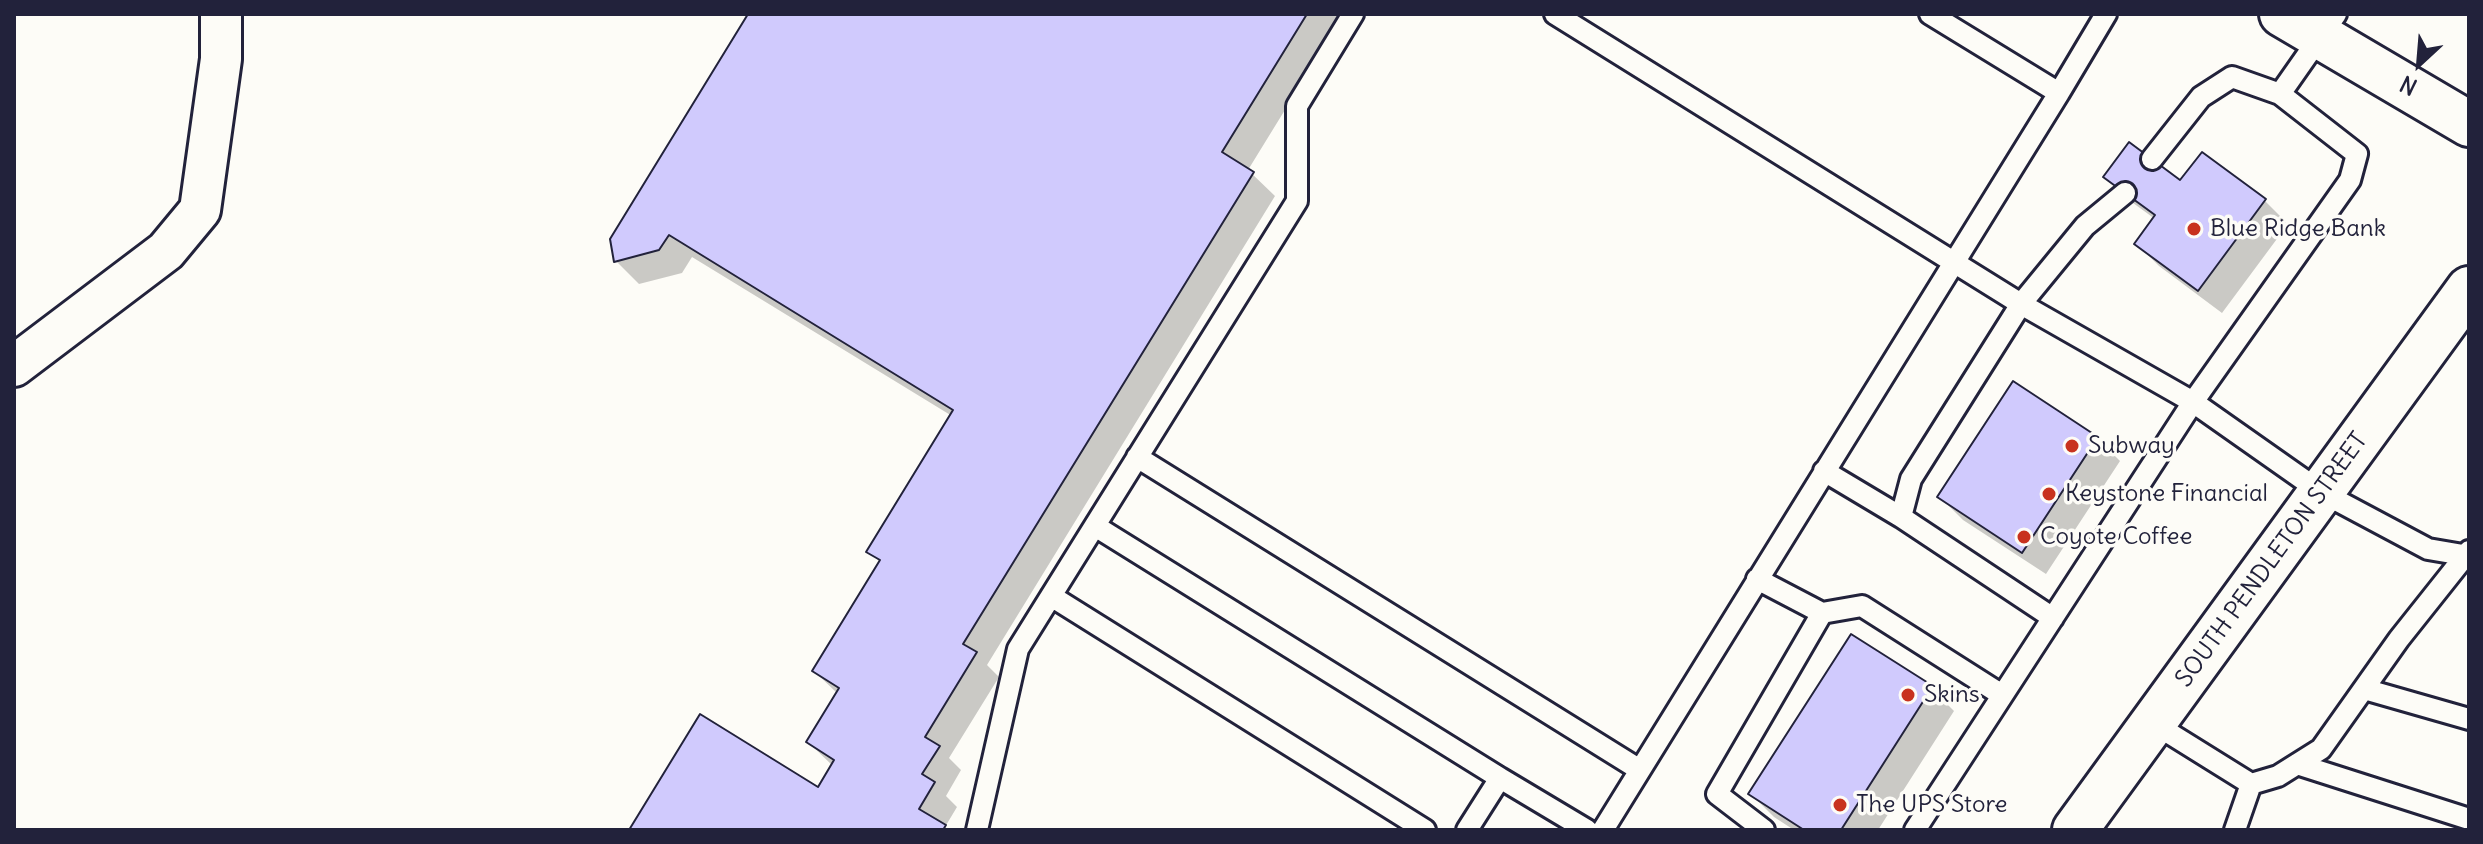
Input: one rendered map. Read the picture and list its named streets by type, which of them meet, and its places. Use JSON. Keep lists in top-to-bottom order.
{
  "streets": {
    "main road": ["SOUTH PENDLETON STREET"]
  },
  "places": [
    "Blue Ridge Bank",
    "Subway",
    "Keystone Financial",
    "Coyote Coffee",
    "Skins",
    "The UPS Store"
  ],
  "north": "bottom left"
}
